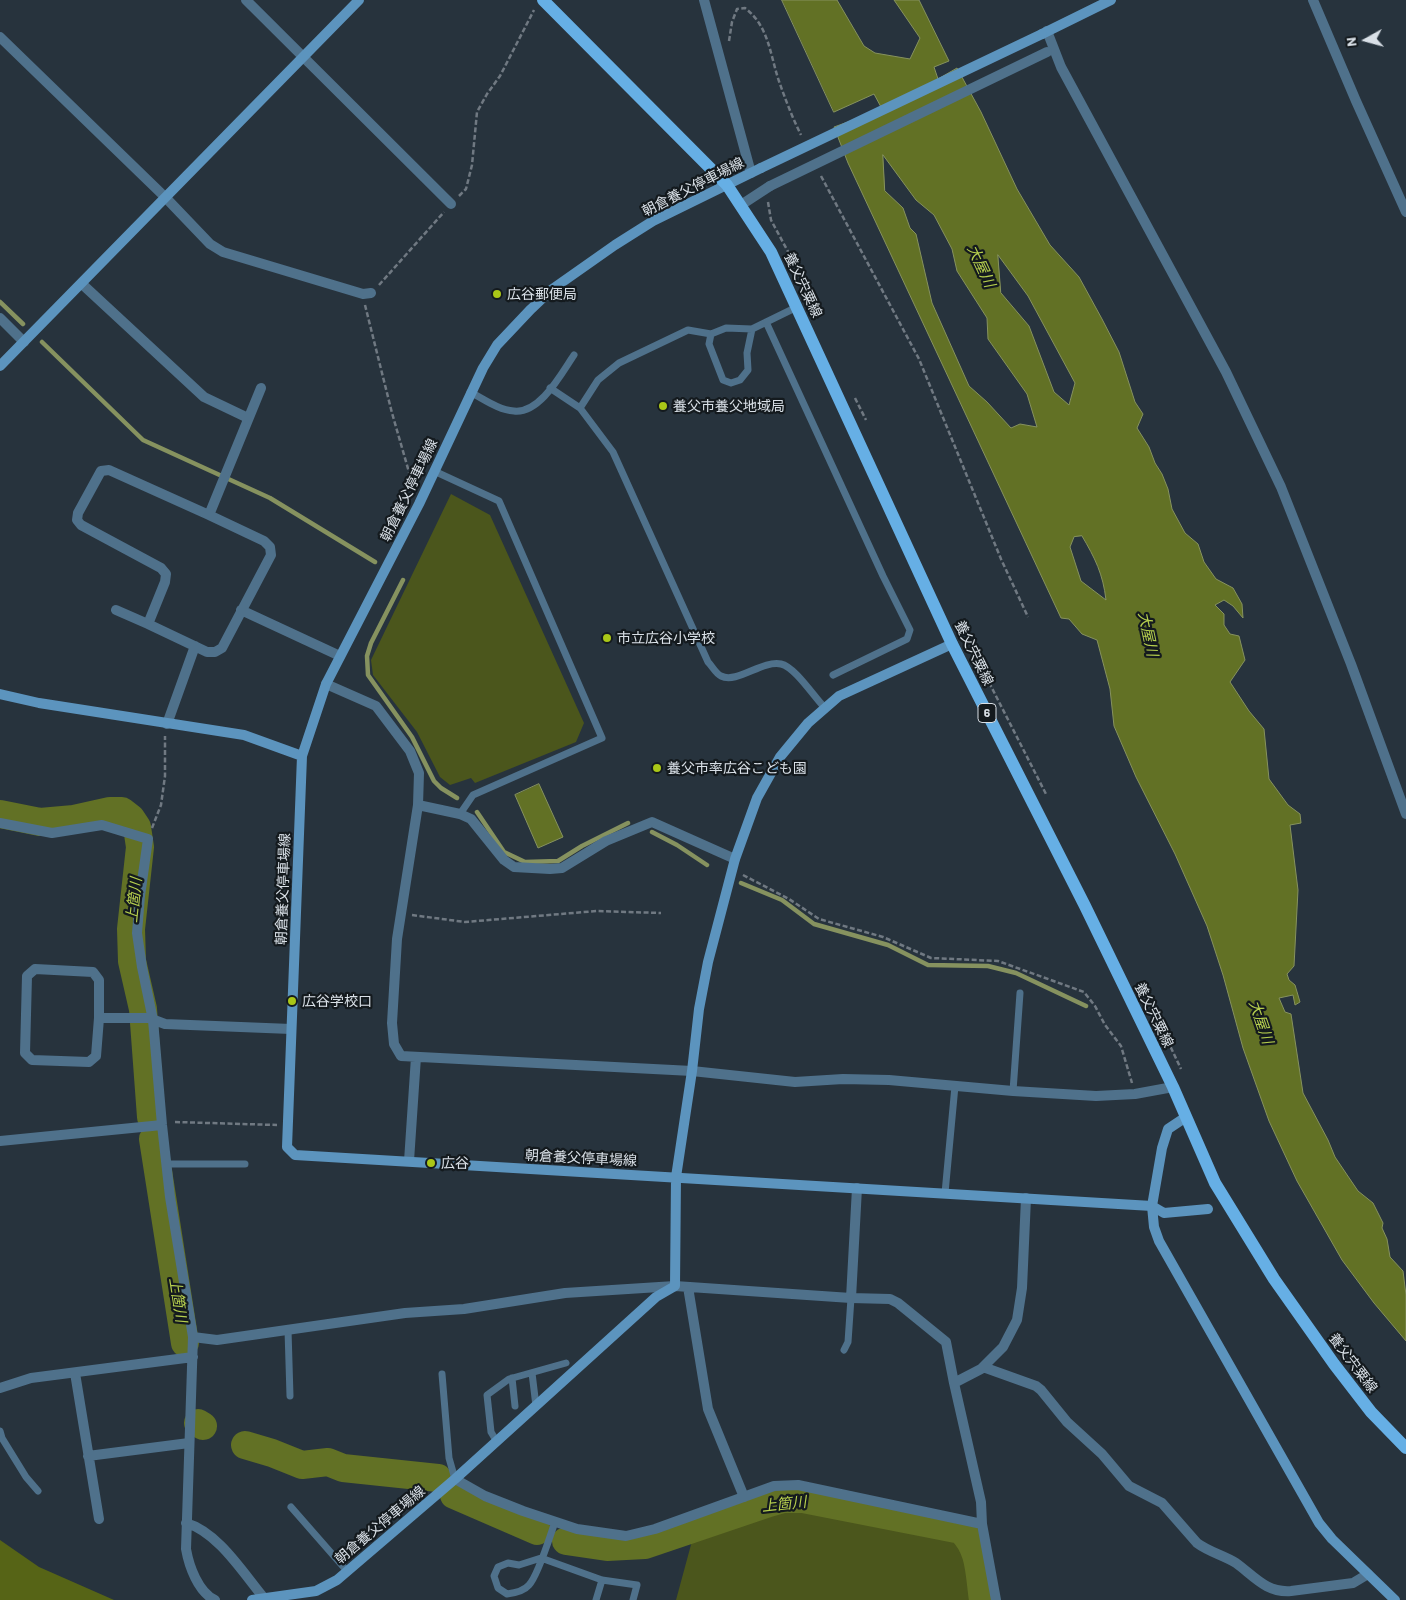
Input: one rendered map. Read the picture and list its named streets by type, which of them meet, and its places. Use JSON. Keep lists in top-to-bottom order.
{
  "streets": {
    "main road": ["朝倉養父停車場線", "養父宍粟線", "6"]
  },
  "crossings": [
    ["朝倉養父停車場線", "養父宍粟線"]
  ],
  "water": ["大屋川", "上箇川"],
  "places": [
    "広谷郵便局",
    "養父市養父地域局",
    "市立広谷小学校",
    "養父市率広谷こども園",
    "広谷学校口",
    "広谷"
  ],
  "north": "left"
}
